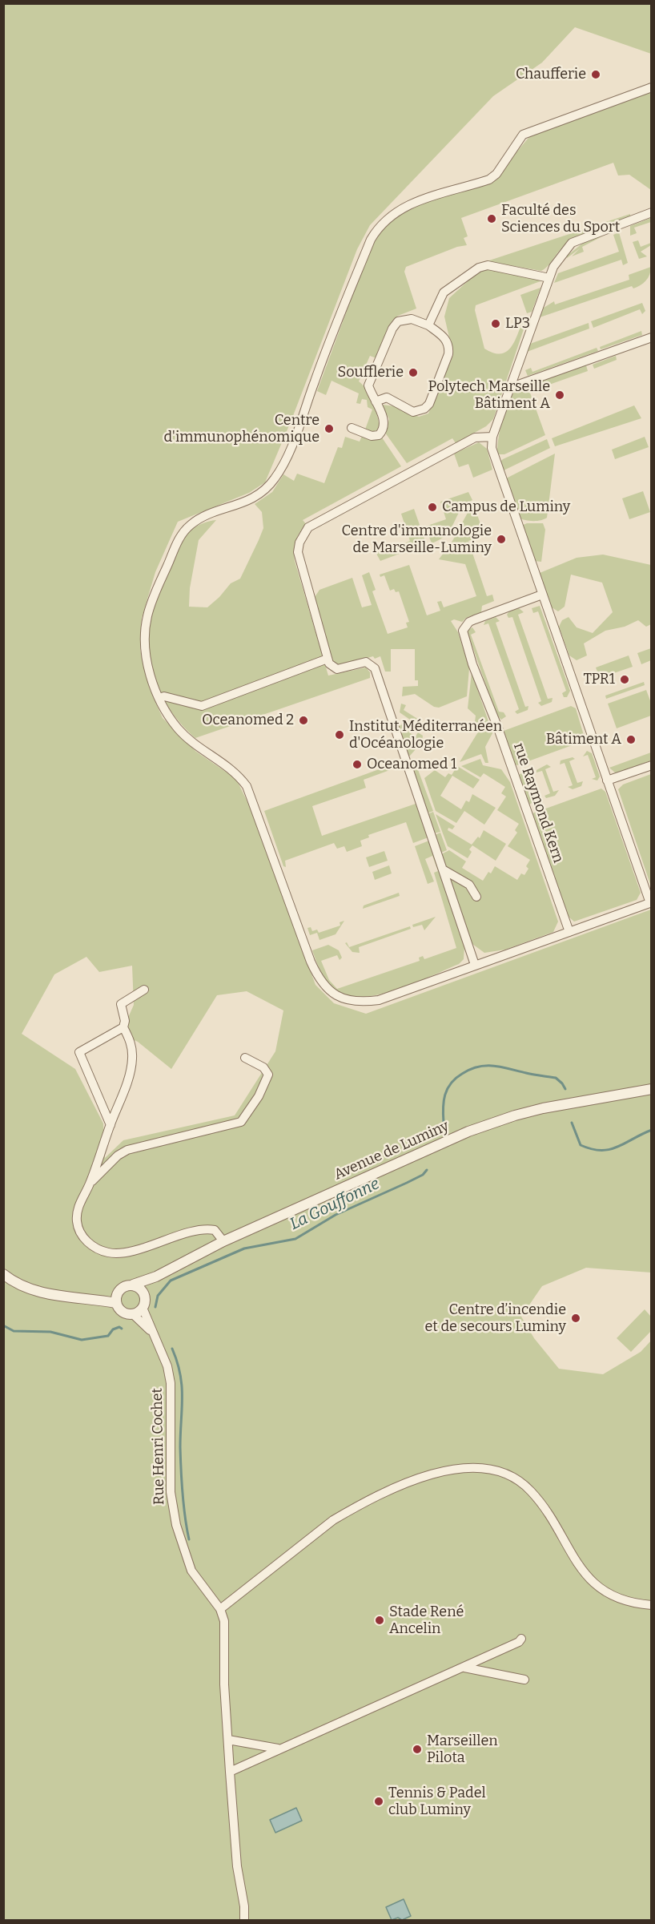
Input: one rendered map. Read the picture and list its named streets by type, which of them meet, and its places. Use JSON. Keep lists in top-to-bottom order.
{
  "streets": {
    "street": ["rue Raymond Kern", "Avenue de Luminy", "Rue Henri Cochet"]
  },
  "crossings": [
    ["Avenue de Luminy", "Rue Henri Cochet"]
  ],
  "water": ["La Gouffonne"],
  "places": [
    "Chaufferie",
    "Faculté des Sciences du Sport",
    "LP3",
    "Soufflerie",
    "Polytech Marseille Bâtiment A",
    "Centre d'immunophénomique",
    "Campus de Luminy",
    "Centre d'immunologie de Marseille-Luminy",
    "TPR1",
    "Oceanomed 2",
    "Institut Méditerranéen d'Océanologie",
    "Bâtiment A",
    "Oceanomed 1",
    "Centre d’incendie et de secours Luminy",
    "Stade René Ancelin",
    "Marseillen Pilota",
    "Tennis & Padel club Luminy"
  ]
}
